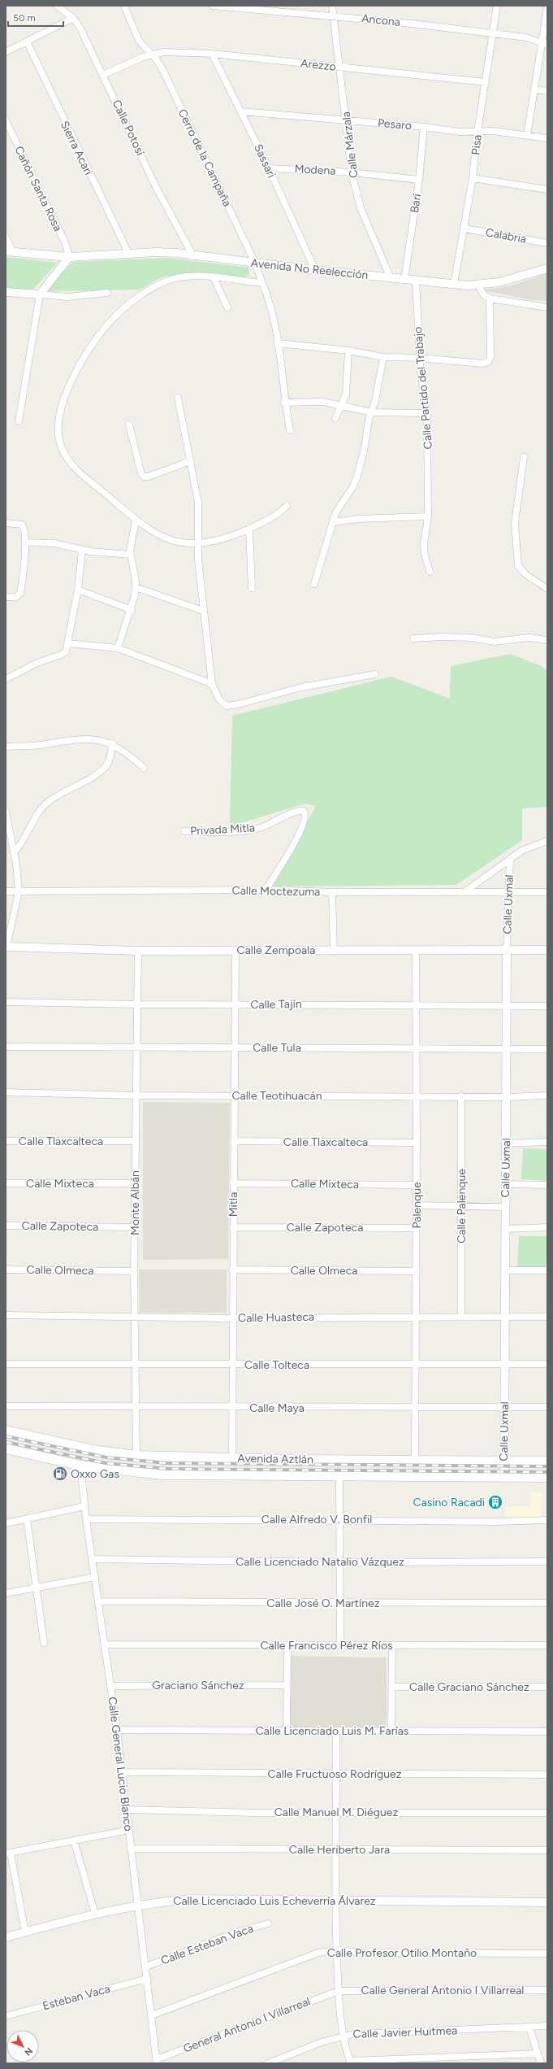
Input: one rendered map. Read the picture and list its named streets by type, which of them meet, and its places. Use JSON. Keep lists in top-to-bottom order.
{
  "streets": {
    "main road": ["Avenida Aztlán"],
    "street": [
      "Ancona",
      "Arezzo",
      "Pesaro",
      "Calle Potosí",
      "Calle Márzala",
      "Pisa",
      "Sierra Acari",
      "Cerro de la Campaña",
      "Sassari",
      "Modena",
      "Cañón Santa Rosa",
      "Barí",
      "Calabria",
      "Avenida No Reelección",
      "Calle Partido del Trabajo",
      "Privada Mitla",
      "Calle Moctezuma",
      "Calle Uxmal",
      "Calle Zempoala",
      "Calle Tajín",
      "Calle Tula",
      "Calle Teotihuacán",
      "Calle Tlaxcalteca",
      "Calle Mixteca",
      "Monte Albán",
      "Mitla",
      "Palenque",
      "Calle Palenque",
      "Calle Zapoteca",
      "Calle Olmeca",
      "Calle Huasteca",
      "Calle Tolteca",
      "Calle Maya",
      "Calle Alfredo V. Bonfil",
      "Calle Licenciado Natalio Vázquez",
      "Calle José O. Martínez",
      "Calle Francisco Pérez Ríos",
      "Graciano Sánchez",
      "Calle Graciano Sánchez",
      "Calle Licenciado Luis M. Farías",
      "Calle General Lucio Blanco",
      "Calle Fructuoso Rodríguez",
      "Calle Manuel M. Diéguez",
      "Calle Heriberto Jara",
      "Calle Licenciado Luis Echeverría Álvarez",
      "Calle Esteban Vaca",
      "Calle Profesor Otilio Montaño",
      "Calle General Antonio I Villarreal",
      "Esteban Vaca",
      "General Antonio I Villarreal",
      "Calle Javier Huitmea"
    ]
  },
  "crossings": [
    ["Ancona", "Calle Márzala"],
    ["Ancona", "Pisa"],
    ["Arezzo", "Calle Potosí"],
    ["Arezzo", "Calle Márzala"],
    ["Arezzo", "Pisa"],
    ["Arezzo", "Cerro de la Campaña"],
    ["Arezzo", "Sassari"],
    ["Pesaro", "Calle Márzala"],
    ["Pesaro", "Pisa"],
    ["Pesaro", "Sassari"],
    ["Pesaro", "Barí"],
    ["Calle Potosí", "Avenida No Reelección"],
    ["Calle Márzala", "Modena"],
    ["Calle Márzala", "Avenida No Reelección"],
    ["Pisa", "Calabria"],
    ["Pisa", "Avenida No Reelección"],
    ["Sierra Acari", "Avenida No Reelección"],
    ["Cerro de la Campaña", "Avenida No Reelección"],
    ["Sassari", "Modena"],
    ["Sassari", "Avenida No Reelección"],
    ["Modena", "Barí"],
    ["Cañón Santa Rosa", "Avenida No Reelección"],
    ["Barí", "Avenida No Reelección"],
    ["Avenida No Reelección", "Calle Partido del Trabajo"],
    ["Privada Mitla", "Calle Moctezuma"],
    ["Calle Moctezuma", "Calle Uxmal"],
    ["Calle Uxmal", "Calle Zempoala"],
    ["Calle Uxmal", "Calle Tajín"],
    ["Calle Uxmal", "Calle Tula"],
    ["Calle Uxmal", "Calle Teotihuacán"],
    ["Calle Uxmal", "Calle Huasteca"],
    ["Calle Uxmal", "Calle Tolteca"],
    ["Calle Uxmal", "Calle Maya"],
    ["Calle Uxmal", "Avenida Aztlán"],
    ["Calle Zempoala", "Monte Albán"],
    ["Calle Zempoala", "Mitla"],
    ["Calle Zempoala", "Palenque"],
    ["Calle Tajín", "Monte Albán"],
    ["Calle Tajín", "Mitla"],
    ["Calle Tajín", "Palenque"],
    ["Calle Tula", "Monte Albán"],
    ["Calle Tula", "Mitla"],
    ["Calle Tula", "Palenque"],
    ["Calle Teotihuacán", "Monte Albán"],
    ["Calle Teotihuacán", "Mitla"],
    ["Calle Teotihuacán", "Palenque"],
    ["Calle Teotihuacán", "Calle Palenque"],
    ["Calle Tlaxcalteca", "Monte Albán"],
    ["Calle Tlaxcalteca", "Mitla"],
    ["Calle Tlaxcalteca", "Palenque"],
    ["Calle Mixteca", "Monte Albán"],
    ["Calle Mixteca", "Mitla"],
    ["Calle Mixteca", "Palenque"],
    ["Monte Albán", "Calle Zapoteca"],
    ["Monte Albán", "Calle Olmeca"],
    ["Monte Albán", "Calle Huasteca"],
    ["Monte Albán", "Calle Tolteca"],
    ["Monte Albán", "Calle Maya"],
    ["Monte Albán", "Avenida Aztlán"],
    ["Mitla", "Calle Zapoteca"],
    ["Mitla", "Calle Olmeca"],
    ["Mitla", "Calle Huasteca"],
    ["Mitla", "Calle Tolteca"],
    ["Mitla", "Calle Maya"],
    ["Mitla", "Avenida Aztlán"],
    ["Palenque", "Calle Zapoteca"],
    ["Palenque", "Calle Olmeca"],
    ["Palenque", "Calle Huasteca"],
    ["Palenque", "Calle Tolteca"],
    ["Palenque", "Calle Maya"],
    ["Palenque", "Avenida Aztlán"],
    ["Calle Palenque", "Calle Huasteca"],
    ["Avenida Aztlán", "Calle General Lucio Blanco"],
    ["Calle Alfredo V. Bonfil", "Calle General Lucio Blanco"],
    ["Calle Licenciado Natalio Vázquez", "Calle General Lucio Blanco"],
    ["Calle José O. Martínez", "Calle General Lucio Blanco"],
    ["Calle Francisco Pérez Ríos", "Calle General Lucio Blanco"],
    ["Graciano Sánchez", "Calle General Lucio Blanco"],
    ["Calle Licenciado Luis M. Farías", "Calle General Lucio Blanco"],
    ["Calle General Lucio Blanco", "Calle Fructuoso Rodríguez"],
    ["Calle General Lucio Blanco", "Calle Manuel M. Diéguez"],
    ["Calle General Lucio Blanco", "Calle Heriberto Jara"],
    ["Calle General Lucio Blanco", "Calle Licenciado Luis Echeverría Álvarez"],
    ["Calle General Lucio Blanco", "Calle Esteban Vaca"],
    ["Calle General Lucio Blanco", "Calle Profesor Otilio Montaño"],
    ["Calle General Lucio Blanco", "Esteban Vaca"],
    ["Calle General Lucio Blanco", "General Antonio I Villarreal"],
    ["Calle General Antonio I Villarreal", "General Antonio I Villarreal"]
  ],
  "places": {
    "fuel station": ["Oxxo Gas"],
    "building": ["Casino Racadi"]
  },
  "scale_bar": "50 m",
  "north": "bottom right"
}
